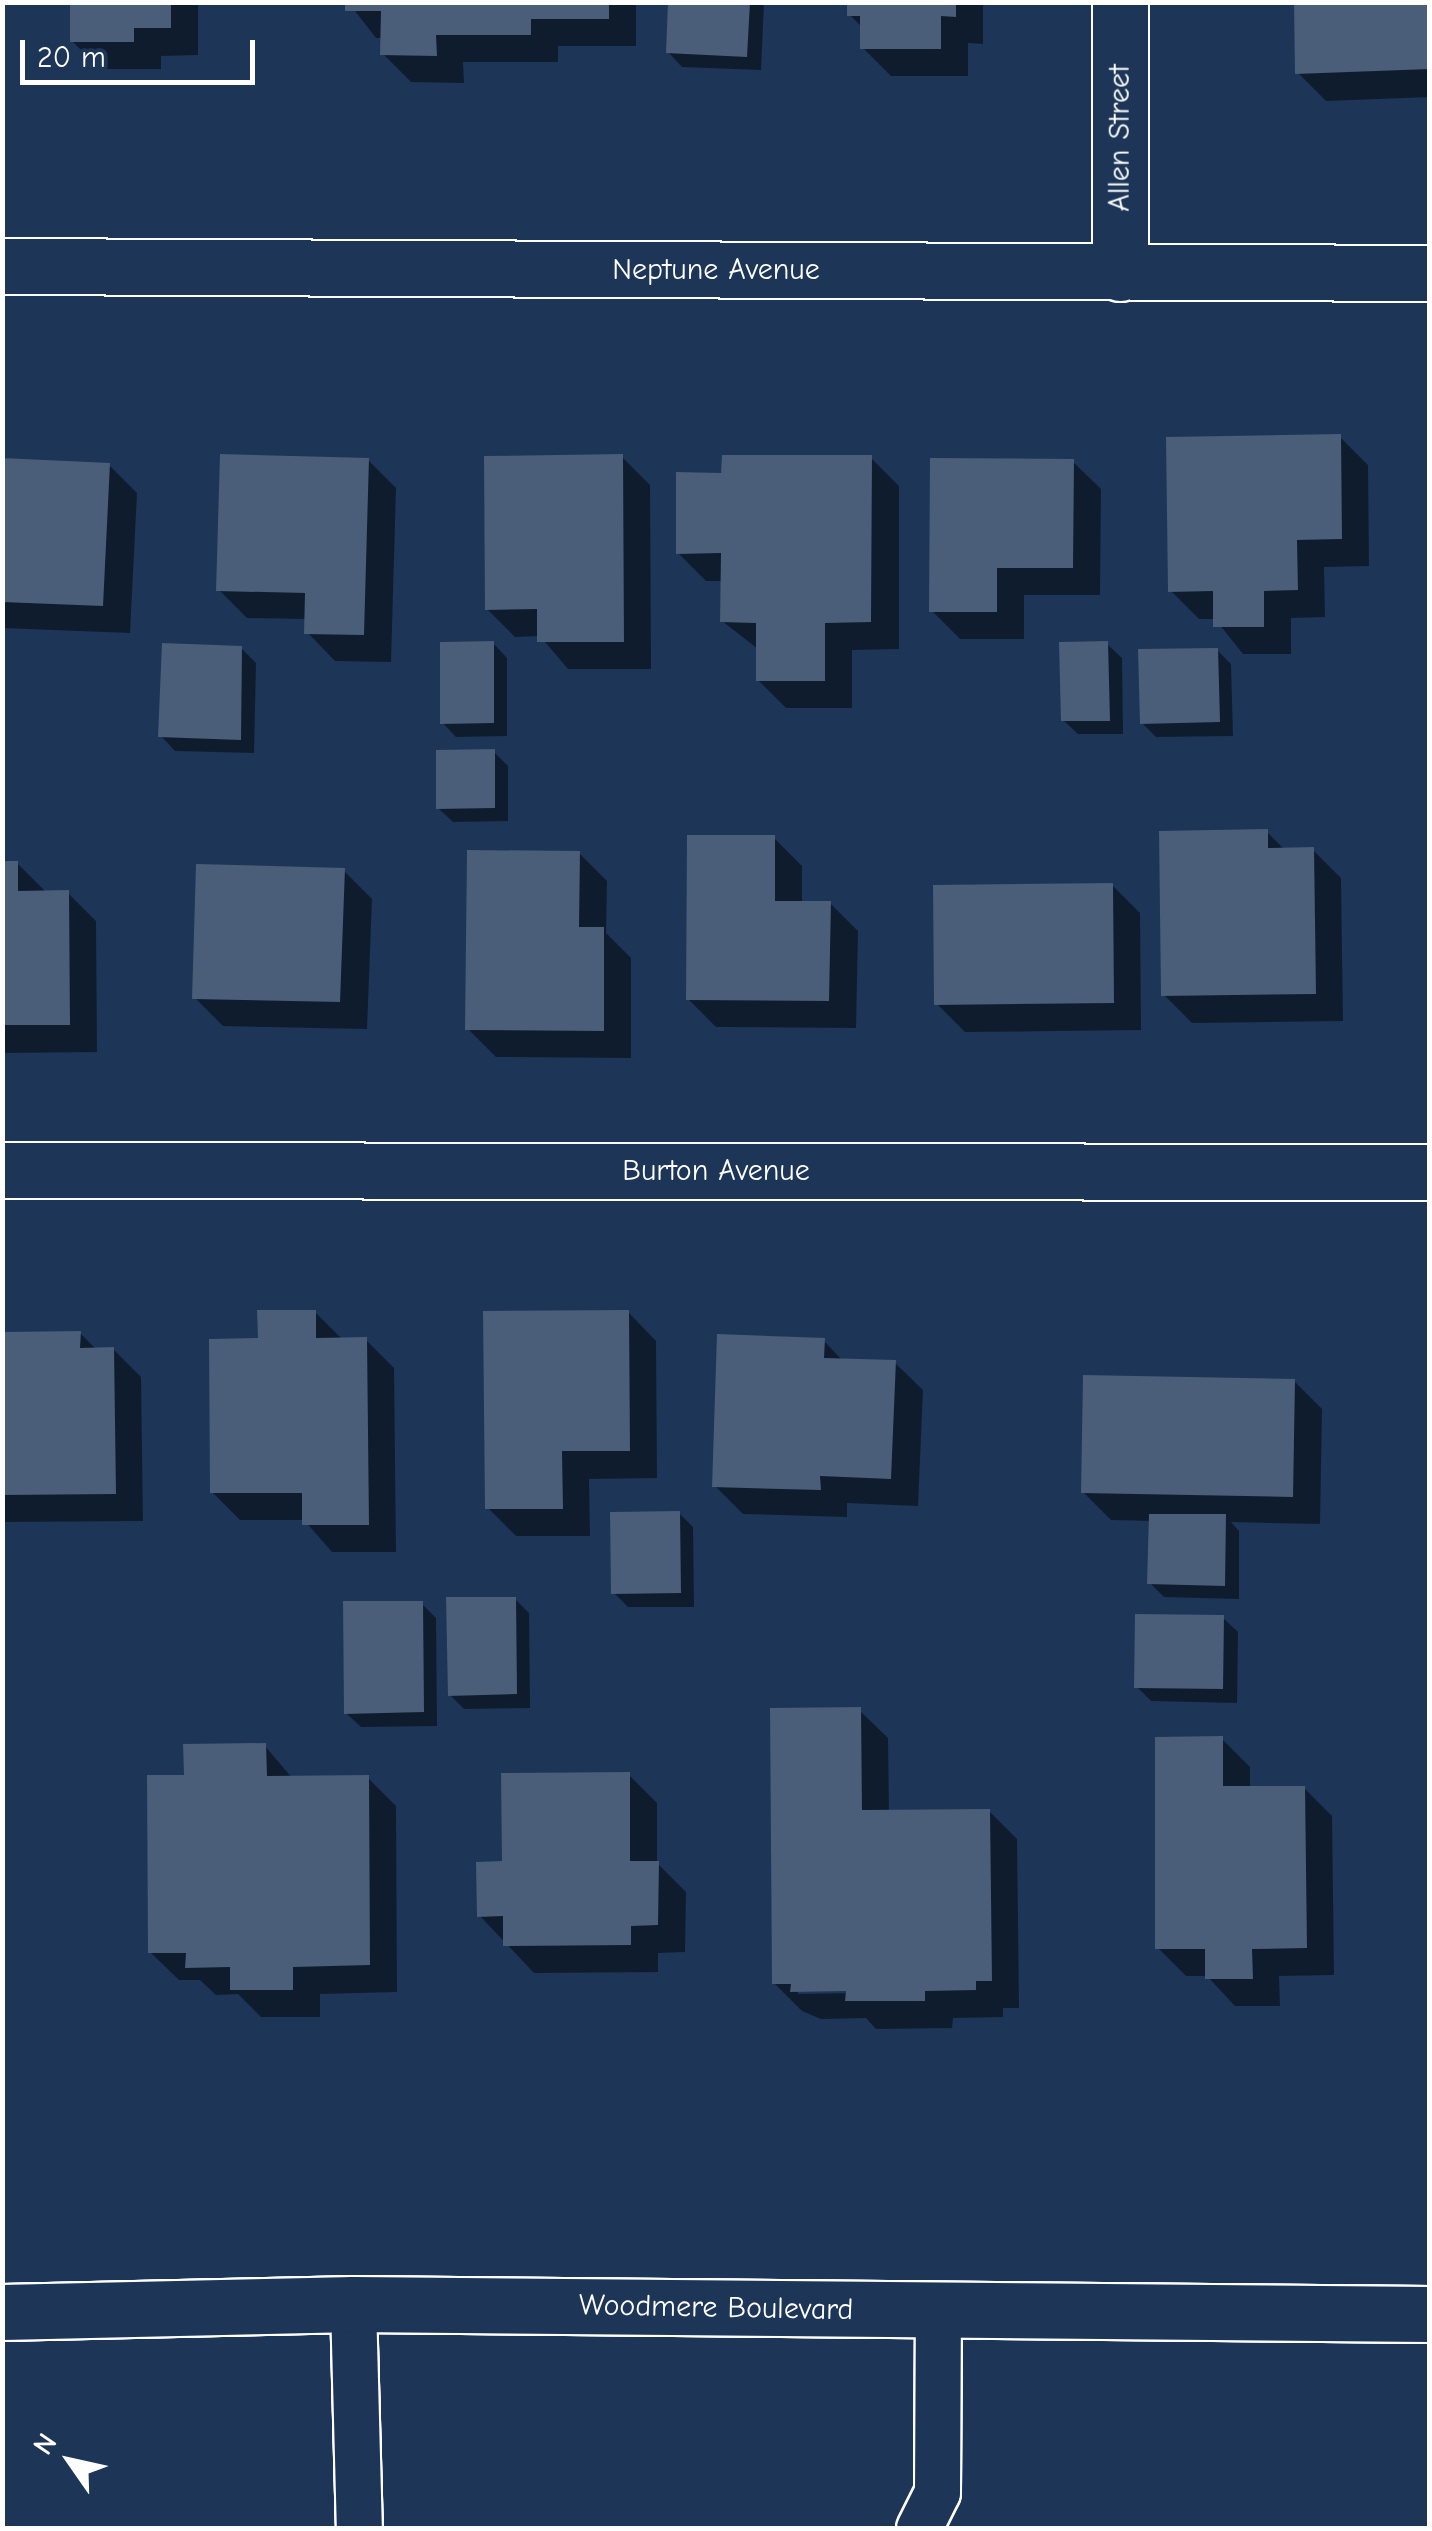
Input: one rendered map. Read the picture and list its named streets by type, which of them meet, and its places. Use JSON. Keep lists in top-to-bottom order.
{
  "streets": {
    "street": [
      "Allen Street",
      "Neptune Avenue",
      "Burton Avenue",
      "Woodmere Boulevard"
    ]
  },
  "crossings": [
    ["Allen Street", "Neptune Avenue"]
  ],
  "scale_bar": "20 m",
  "north": "top left"
}
